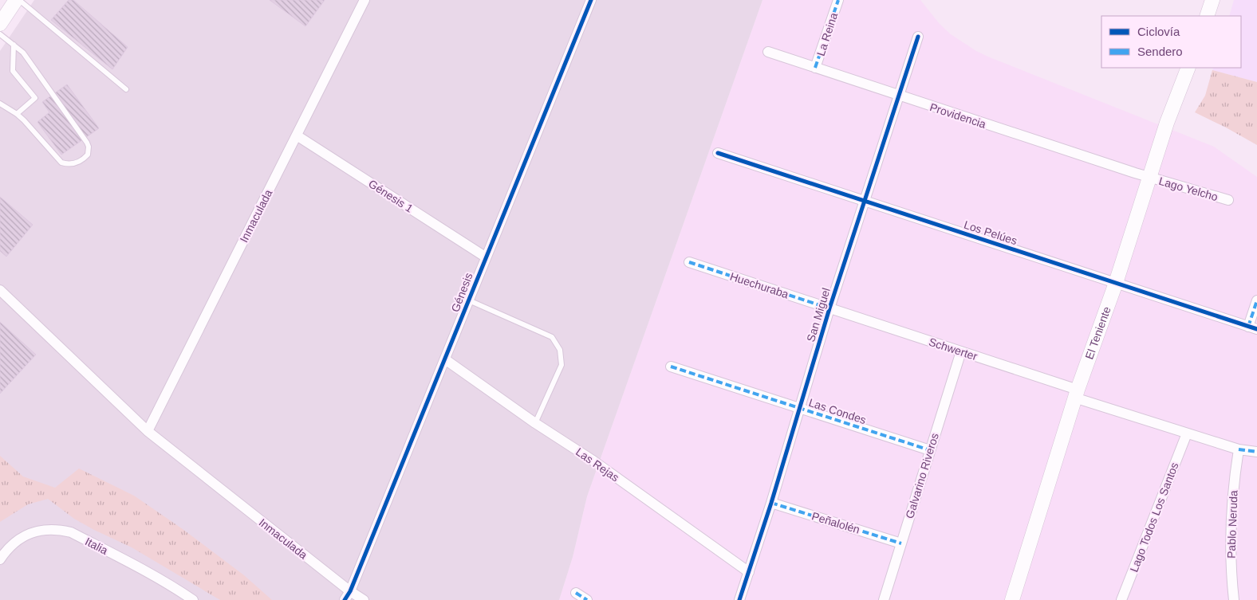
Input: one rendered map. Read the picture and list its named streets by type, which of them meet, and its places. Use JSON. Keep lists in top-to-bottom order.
{
  "streets": {
    "street": [
      "La Reina",
      "Providencia",
      "Lago Yelcho",
      "Génesis 1",
      "Inmaculada",
      "Los Pelúes",
      "Huechuraba",
      "Génesis",
      "San Miguel",
      "El Teniente",
      "Schwerter",
      "Las Condes",
      "Las Rejas",
      "Galvarino Riveros",
      "Lago Todos Los Santos",
      "Peñalolén",
      "Pablo Neruda",
      "Italia"
    ]
  },
  "crossings": [
    ["La Reina", "Providencia"],
    ["Providencia", "Lago Yelcho"],
    ["Providencia", "San Miguel"],
    ["Providencia", "El Teniente"],
    ["Lago Yelcho", "El Teniente"],
    ["Génesis 1", "Inmaculada"],
    ["Génesis 1", "Génesis"],
    ["Inmaculada", "Génesis"],
    ["Los Pelúes", "San Miguel"],
    ["Los Pelúes", "El Teniente"],
    ["Huechuraba", "San Miguel"],
    ["Huechuraba", "Schwerter"],
    ["Génesis", "Las Rejas"],
    ["San Miguel", "Schwerter"],
    ["San Miguel", "Las Condes"],
    ["San Miguel", "Las Rejas"],
    ["San Miguel", "Peñalolén"],
    ["El Teniente", "Schwerter"],
    ["Schwerter", "Galvarino Riveros"],
    ["Schwerter", "Lago Todos Los Santos"],
    ["Schwerter", "Pablo Neruda"],
    ["Las Condes", "Galvarino Riveros"],
    ["Galvarino Riveros", "Peñalolén"]
  ],
  "legend": ["Ciclovía", "Sendero"]
}
